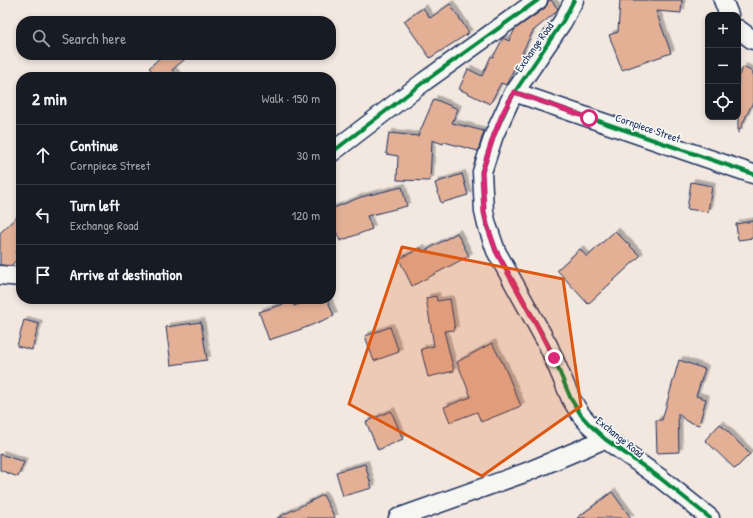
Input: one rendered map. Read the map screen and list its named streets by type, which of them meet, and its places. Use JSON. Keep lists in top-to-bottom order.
{
  "streets": {
    "street": ["Exchange Road", "Cornpiece Street"]
  },
  "crossings": [
    ["Exchange Road", "Cornpiece Street"]
  ],
  "page": {
    "map_buttons": ["+", "−"],
    "search": "Search here",
    "heading": ["2 min", "Walk · 150 m"],
    "list": [
      ["Continue", "Cornpiece Street", "30 m"],
      ["Turn left", "Exchange Road", "120 m"],
      "Arrive at destination"
    ]
  }
}
